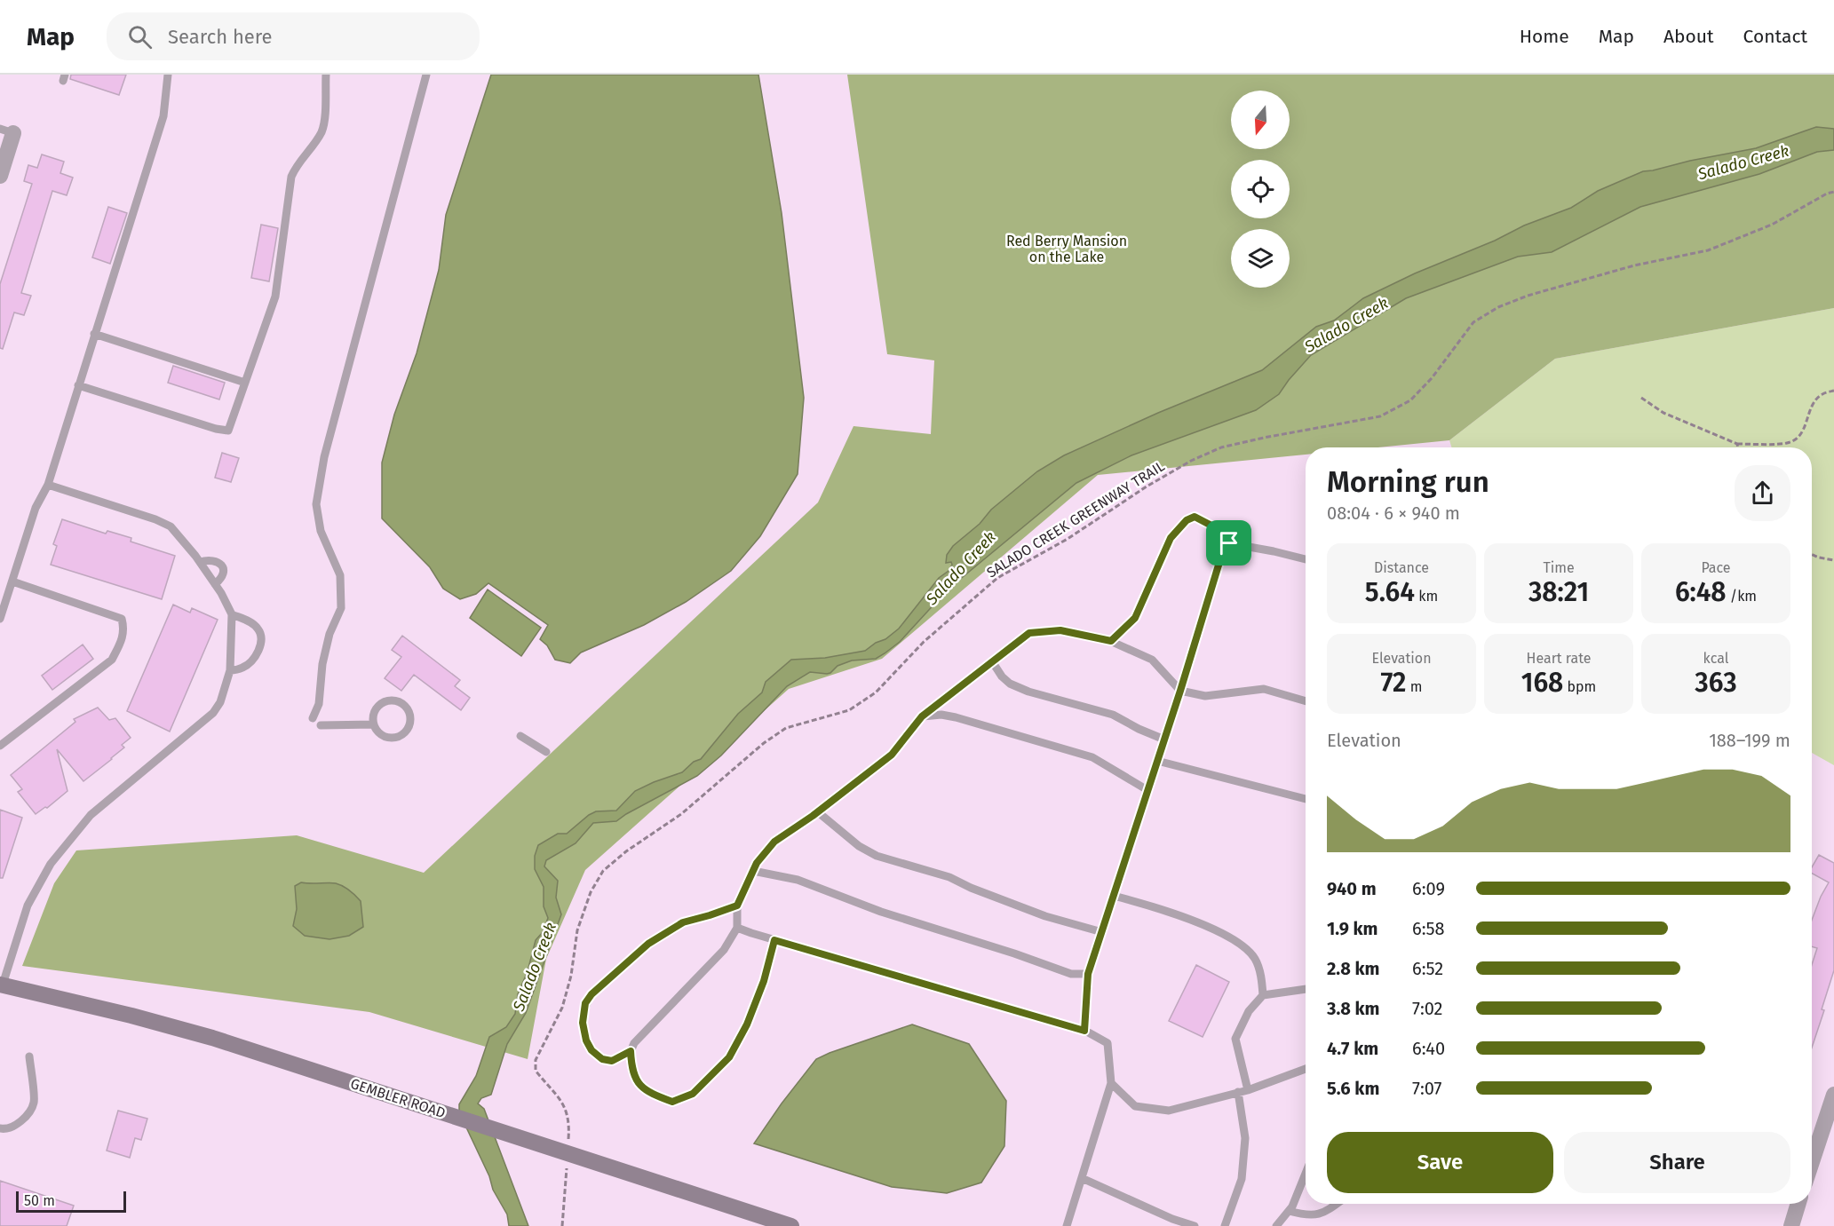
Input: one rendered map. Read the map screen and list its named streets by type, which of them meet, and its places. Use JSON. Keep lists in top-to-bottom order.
{
  "streets": {
    "main road": ["GEMBLER ROAD"],
    "path": ["SALADO CREEK GREENWAY TRAIL"]
  },
  "water": ["Salado Creek"],
  "parks": ["Red Berry Mansion on the Lake"],
  "scale_bar": "50 m",
  "north": "bottom",
  "page": {
    "header": "Map",
    "search": "Search here",
    "nav": [
      "Home",
      "Map",
      "About",
      "Contact"
    ],
    "heading": ["Morning run", "08:04 · 6 × 940 m"],
    "stats": [
      ["Distance", "5.64 km"],
      ["Time", "38:21"],
      ["Pace", "6:48 /km"],
      ["Elevation", "72 m"],
      ["Heart rate", "168 bpm"],
      ["kcal", "363"]
    ],
    "chart": ["Elevation", "188–199 m"],
    "list": [
      {
        "name": "940 m",
        "note": "6:09"
      },
      {
        "name": "1.9 km",
        "note": "6:58"
      },
      {
        "name": "2.8 km",
        "note": "6:52"
      },
      {
        "name": "3.8 km",
        "note": "7:02"
      },
      {
        "name": "4.7 km",
        "note": "6:40"
      },
      {
        "name": "5.6 km",
        "note": "7:07"
      }
    ],
    "buttons": ["Save", "Share"],
    "scale": "50 m"
  }
}
